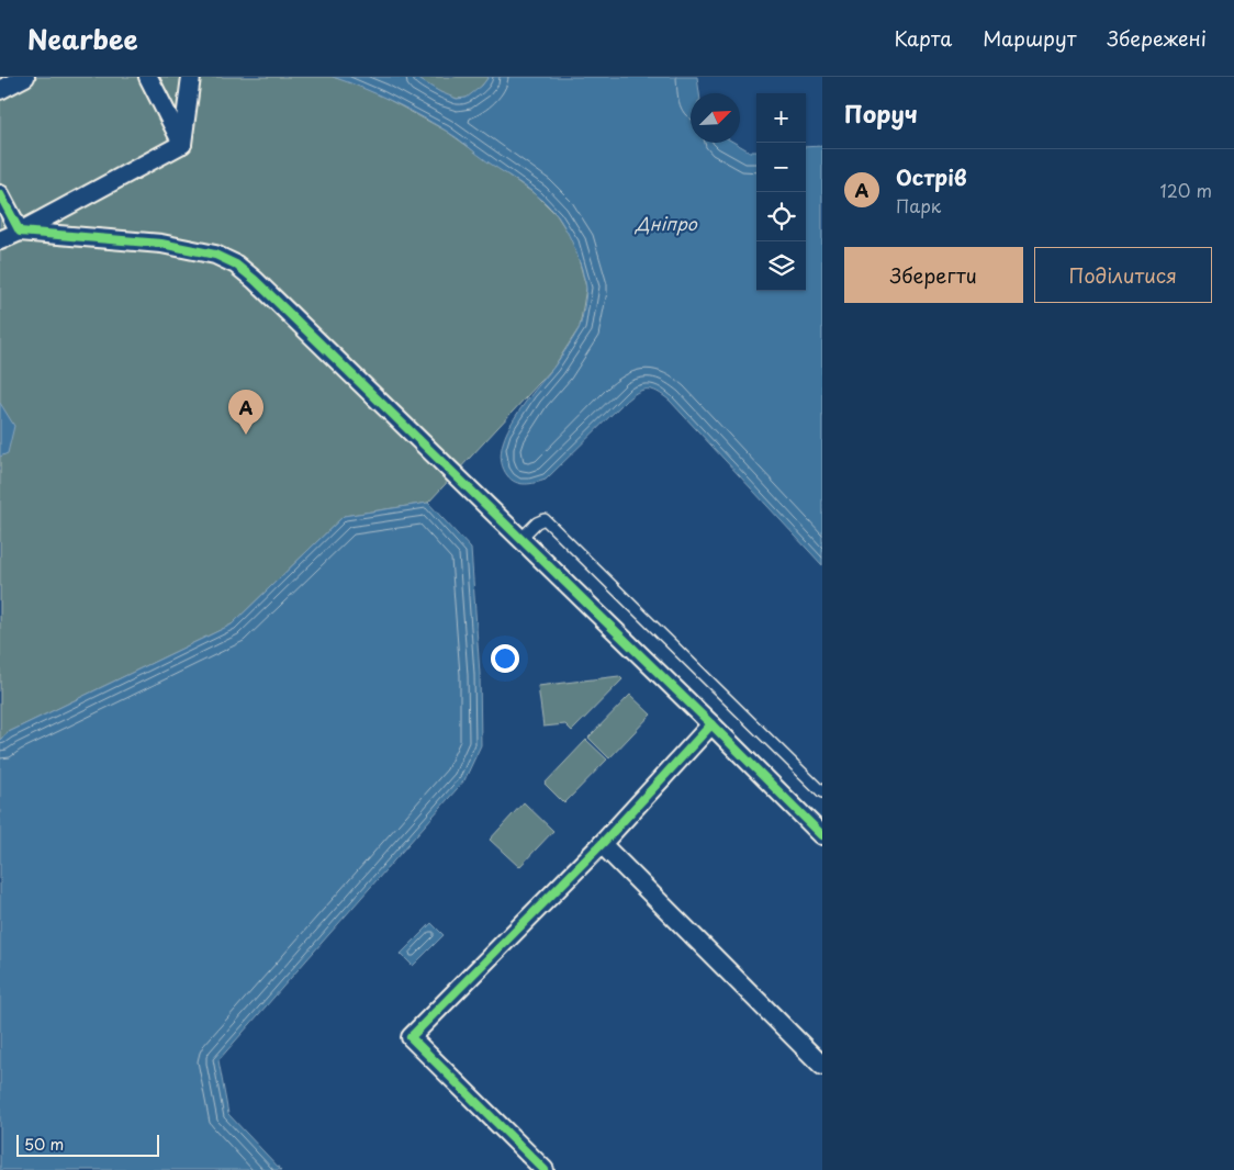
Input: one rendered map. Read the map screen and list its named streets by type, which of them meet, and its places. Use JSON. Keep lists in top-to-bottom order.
{
  "water": ["Дніпро"],
  "scale_bar": "50 m",
  "north": "top right",
  "page": {
    "header": "Nearbee",
    "nav": ["Карта", "Маршрут", "Збережені"],
    "heading": "Поруч",
    "map_buttons": ["+", "−"],
    "list": [
      {
        "mark": "A",
        "name": "Острів",
        "note": "Парк",
        "value": "120 m"
      }
    ],
    "buttons": ["Зберегти", "Поділитися"],
    "pins": "A",
    "scale": "50 m"
  }
}
